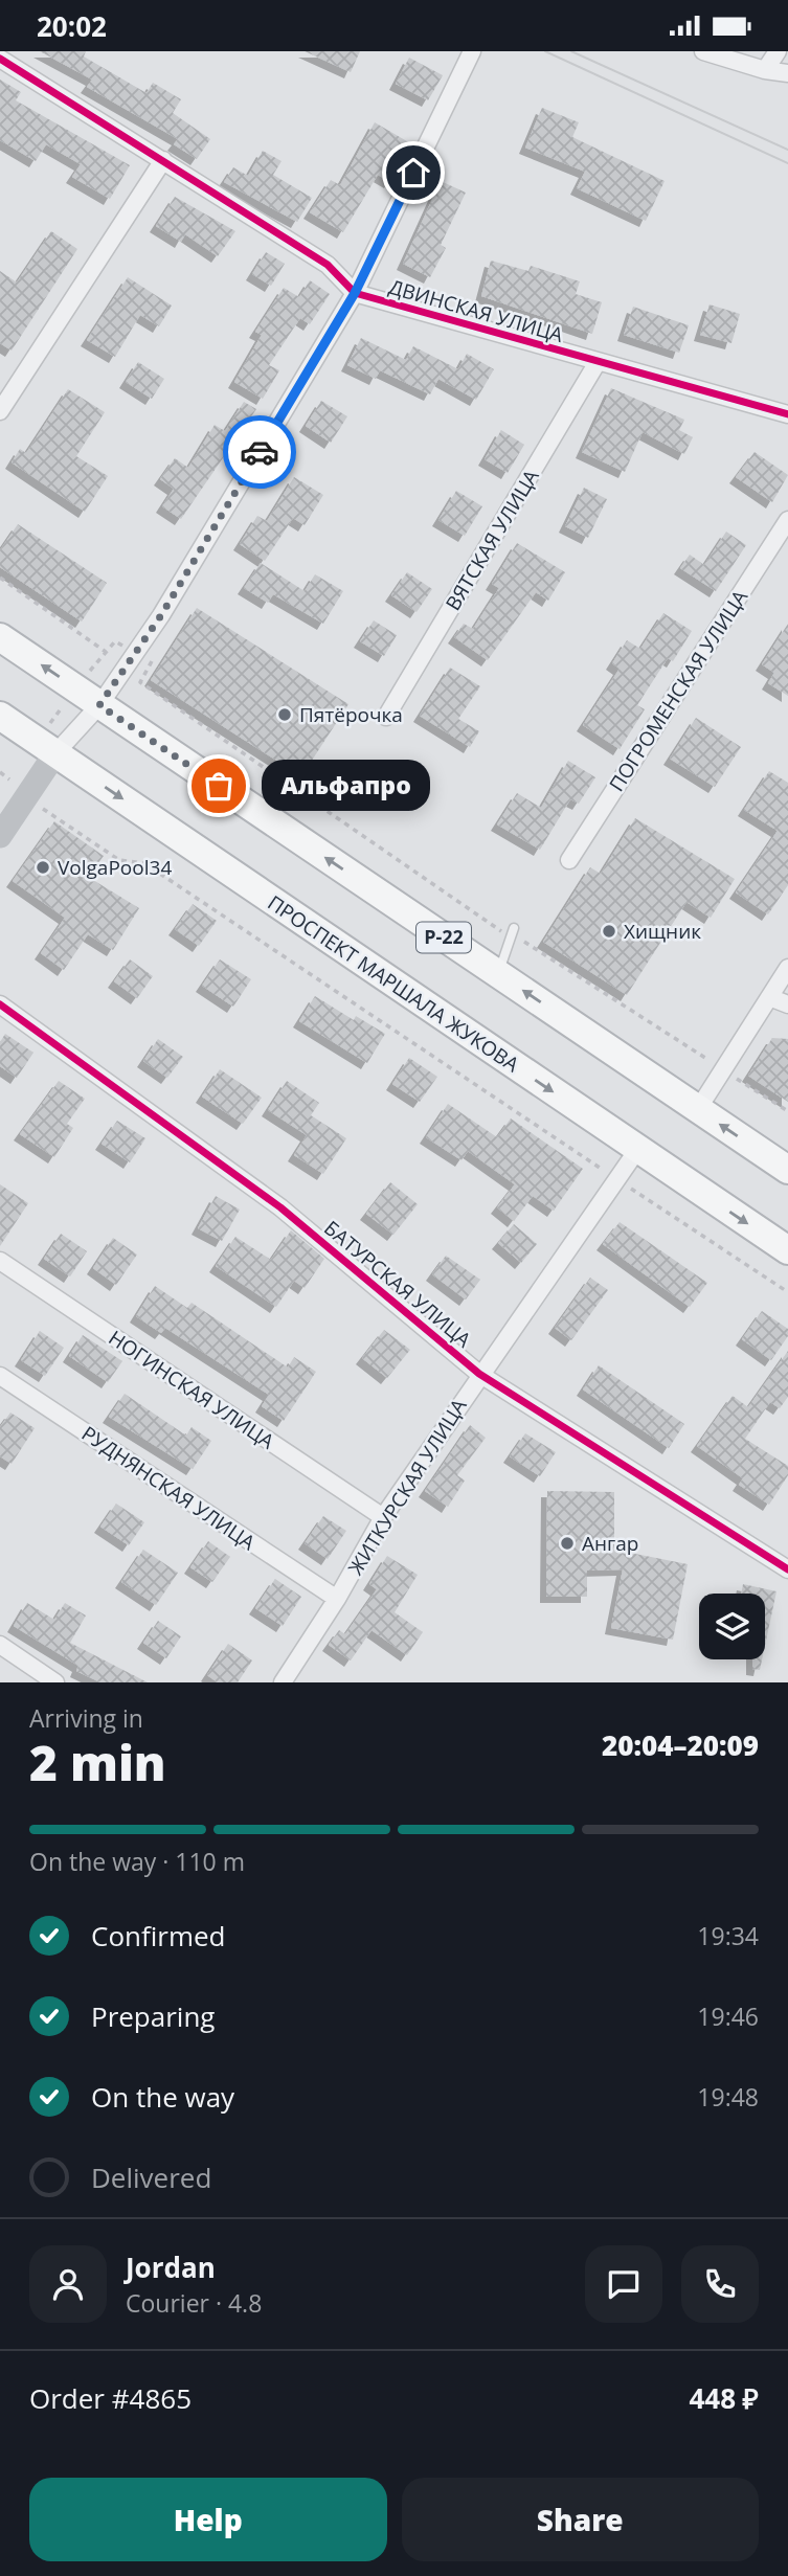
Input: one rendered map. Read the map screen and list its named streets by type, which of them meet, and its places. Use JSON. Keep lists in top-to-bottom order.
{
  "streets": {
    "highway": ["Р-22", "ПРОСПЕКТ МАРШАЛА ЖУКОВА"],
    "street": [
      "ДВИНСКАЯ УЛИЦА",
      "ВЯТСКАЯ УЛИЦА",
      "ПОГРОМЕНСКАЯ УЛИЦА",
      "БАТУРСКАЯ УЛИЦА",
      "НОГИНСКАЯ УЛИЦА",
      "ЖИТКУРСКАЯ УЛИЦА",
      "РУДНЯНСКАЯ УЛИЦА"
    ]
  },
  "crossings": [
    ["ДВИНСКАЯ УЛИЦА", "ВЯТСКАЯ УЛИЦА"],
    ["ПРОСПЕКТ МАРШАЛА ЖУКОВА", "ЖИТКУРСКАЯ УЛИЦА"],
    ["БАТУРСКАЯ УЛИЦА", "ЖИТКУРСКАЯ УЛИЦА"],
    ["НОГИНСКАЯ УЛИЦА", "ЖИТКУРСКАЯ УЛИЦА"],
    ["ЖИТКУРСКАЯ УЛИЦА", "РУДНЯНСКАЯ УЛИЦА"]
  ],
  "places": [
    "Пятёрочка",
    "Альфапро",
    "VolgaPool34",
    "Хищник",
    "Ангар"
  ],
  "page": {
    "status": "20:02",
    "bubble": "Альфапро",
    "heading": ["2 min", "Arriving in", "20:04–20:09"],
    "panel": [
      "Jordan",
      "Courier · 4.8",
      "Order #4865",
      "448 ₽"
    ],
    "bar": "On the way · 110 m",
    "list": [
      ["Confirmed", "19:34"],
      ["Preparing", "19:46"],
      ["On the way", "19:48"],
      "Delivered"
    ],
    "buttons": ["Help", "Share"]
  }
}
